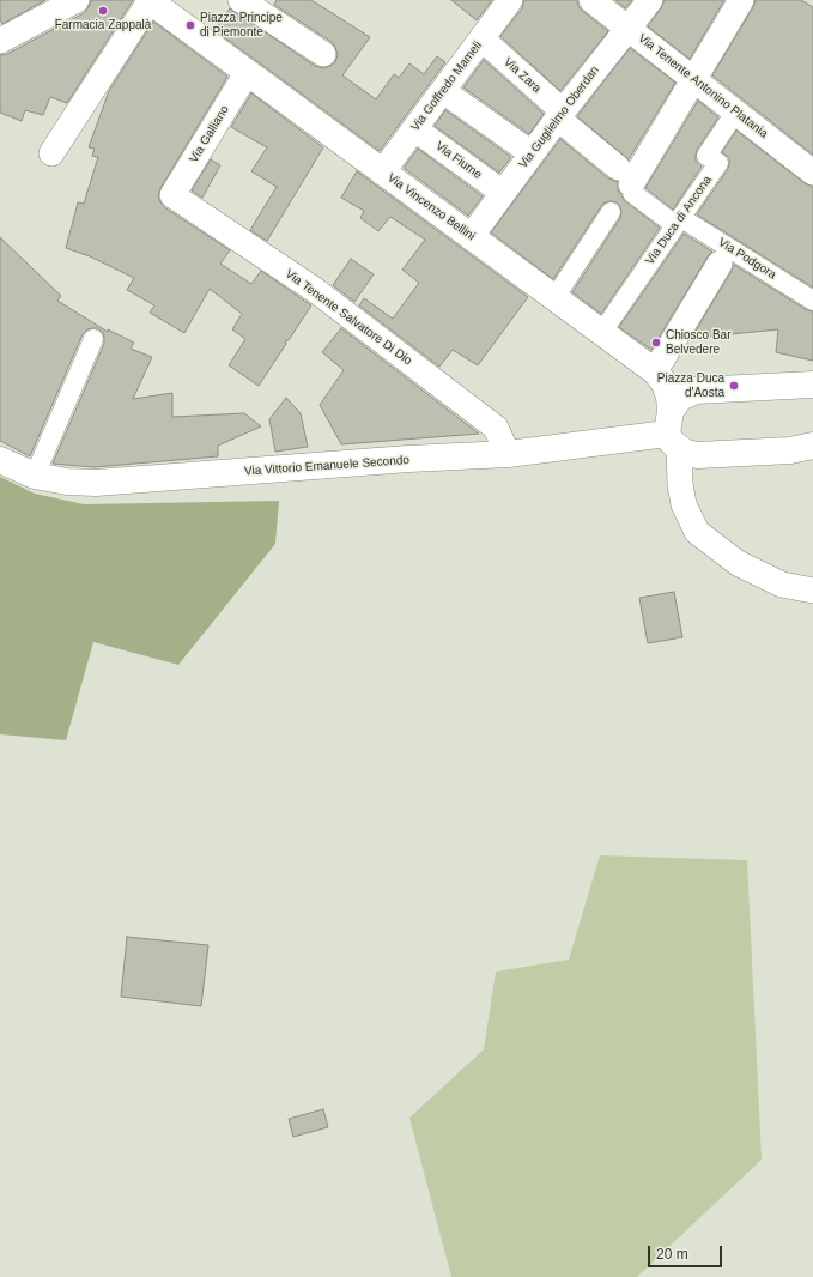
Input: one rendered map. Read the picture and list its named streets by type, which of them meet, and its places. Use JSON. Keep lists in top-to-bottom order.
{
  "streets": {
    "street": [
      "Via Zara",
      "Via Goffredo Mameli",
      "Via Tenente Antonino Platania",
      "Via Guglielmo Oberdan",
      "Via Galliano",
      "Via Fiume",
      "Via Vincenzo Bellini",
      "Via Duca di Ancona",
      "Via Podgora",
      "Via Tenente Salvatore Di Dio",
      "Via Vittorio Emanuele Secondo"
    ]
  },
  "crossings": [
    ["Via Zara", "Via Goffredo Mameli"],
    ["Via Zara", "Via Guglielmo Oberdan"],
    ["Via Zara", "Via Podgora"],
    ["Via Goffredo Mameli", "Via Fiume"],
    ["Via Goffredo Mameli", "Via Vincenzo Bellini"],
    ["Via Tenente Antonino Platania", "Via Guglielmo Oberdan"],
    ["Via Tenente Antonino Platania", "Via Duca di Ancona"],
    ["Via Guglielmo Oberdan", "Via Fiume"],
    ["Via Guglielmo Oberdan", "Via Vincenzo Bellini"],
    ["Via Galliano", "Via Vincenzo Bellini"],
    ["Via Galliano", "Via Tenente Salvatore Di Dio"],
    ["Via Vincenzo Bellini", "Via Duca di Ancona"],
    ["Via Duca di Ancona", "Via Podgora"],
    ["Via Tenente Salvatore Di Dio", "Via Vittorio Emanuele Secondo"]
  ],
  "places": [
    "Farmacia Zappalà",
    "Piazza Principe di Piemonte",
    "Chiosco Bar Belvedere",
    "Piazza Duca d'Aosta"
  ],
  "scale_bar": "20 m"
}
